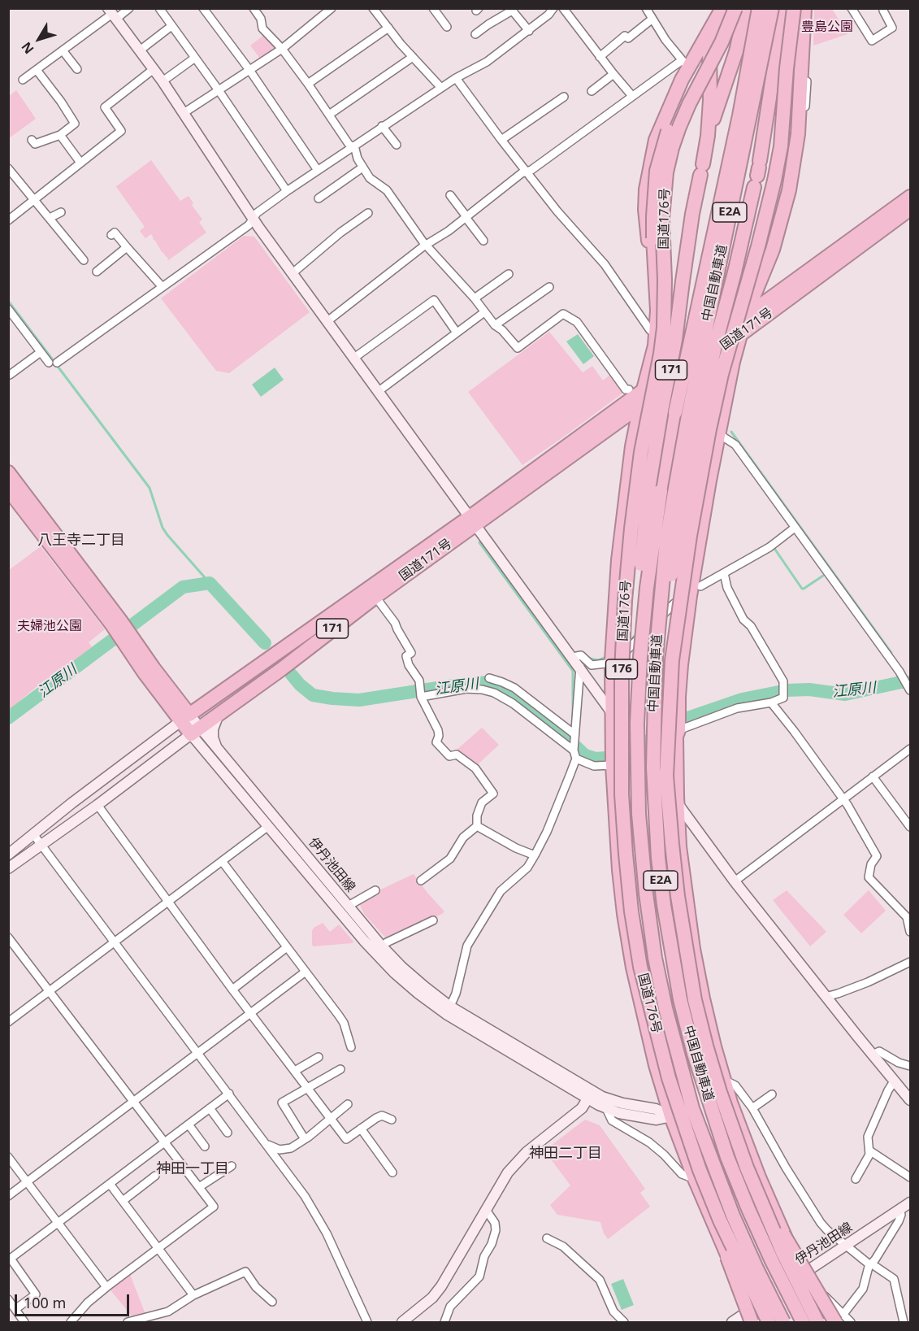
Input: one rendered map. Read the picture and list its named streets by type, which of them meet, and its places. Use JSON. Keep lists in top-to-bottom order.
{
  "streets": {
    "highway": [
      "E2A",
      "国道176号",
      "中国自動車道",
      "国道171号",
      "171",
      "176"
    ],
    "main road": ["伊丹池田線"]
  },
  "crossings": [
    ["国道176号", "伊丹池田線"],
    ["国道171号", "伊丹池田線"]
  ],
  "districts": ["八王寺二丁目", "神田二丁目", "神田一丁目"],
  "water": ["江原川"],
  "parks": ["豊島公園", "夫婦池公園"],
  "scale_bar": "100 m",
  "north": "bottom left"
}
